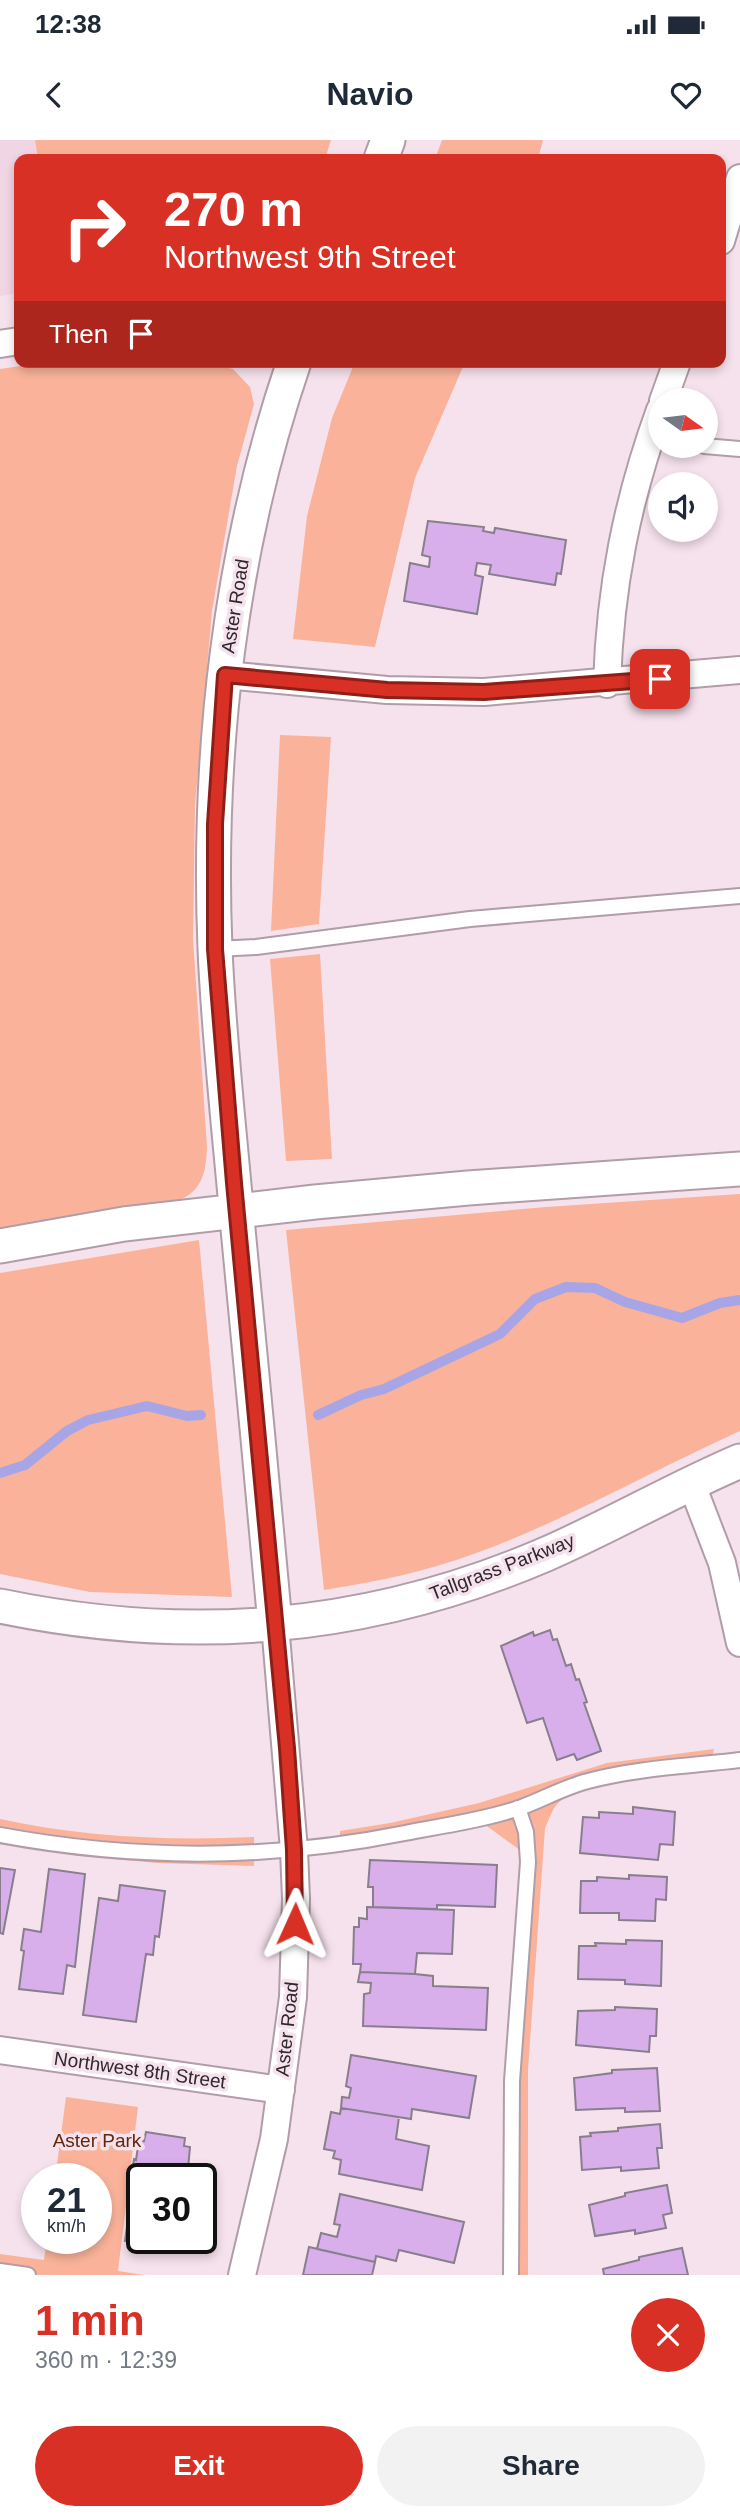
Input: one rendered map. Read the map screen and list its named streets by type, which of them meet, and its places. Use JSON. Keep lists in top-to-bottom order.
{
  "streets": {
    "street": ["Aster Road", "Tallgrass Parkway", "Northwest 8th Street"]
  },
  "crossings": [
    ["Aster Road", "Tallgrass Parkway"],
    ["Aster Road", "Northwest 8th Street"]
  ],
  "parks": ["Aster Park"],
  "north": "right",
  "page": {
    "status": "12:38",
    "header": "Navio",
    "turn": ["270 m", "Northwest 9th Street"],
    "then": "Then",
    "speed": "21 km/h",
    "limit": "30",
    "heading": ["1 min", "360 m · 12:39"],
    "buttons": ["Exit", "Share"]
  }
}
